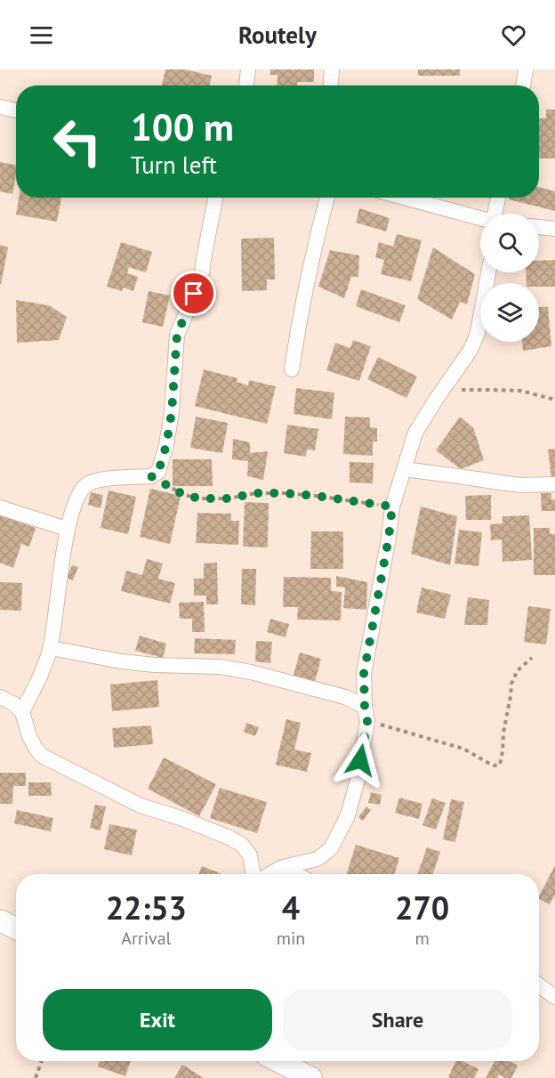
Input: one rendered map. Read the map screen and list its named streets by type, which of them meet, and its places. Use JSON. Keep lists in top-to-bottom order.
{
  "page": {
    "header": "Routely",
    "turn": ["100 m", "Turn left"],
    "eta": [
      "22:53",
      "Arrival",
      "4",
      "min",
      "270",
      "m"
    ],
    "buttons": ["Exit", "Share"]
  }
}
